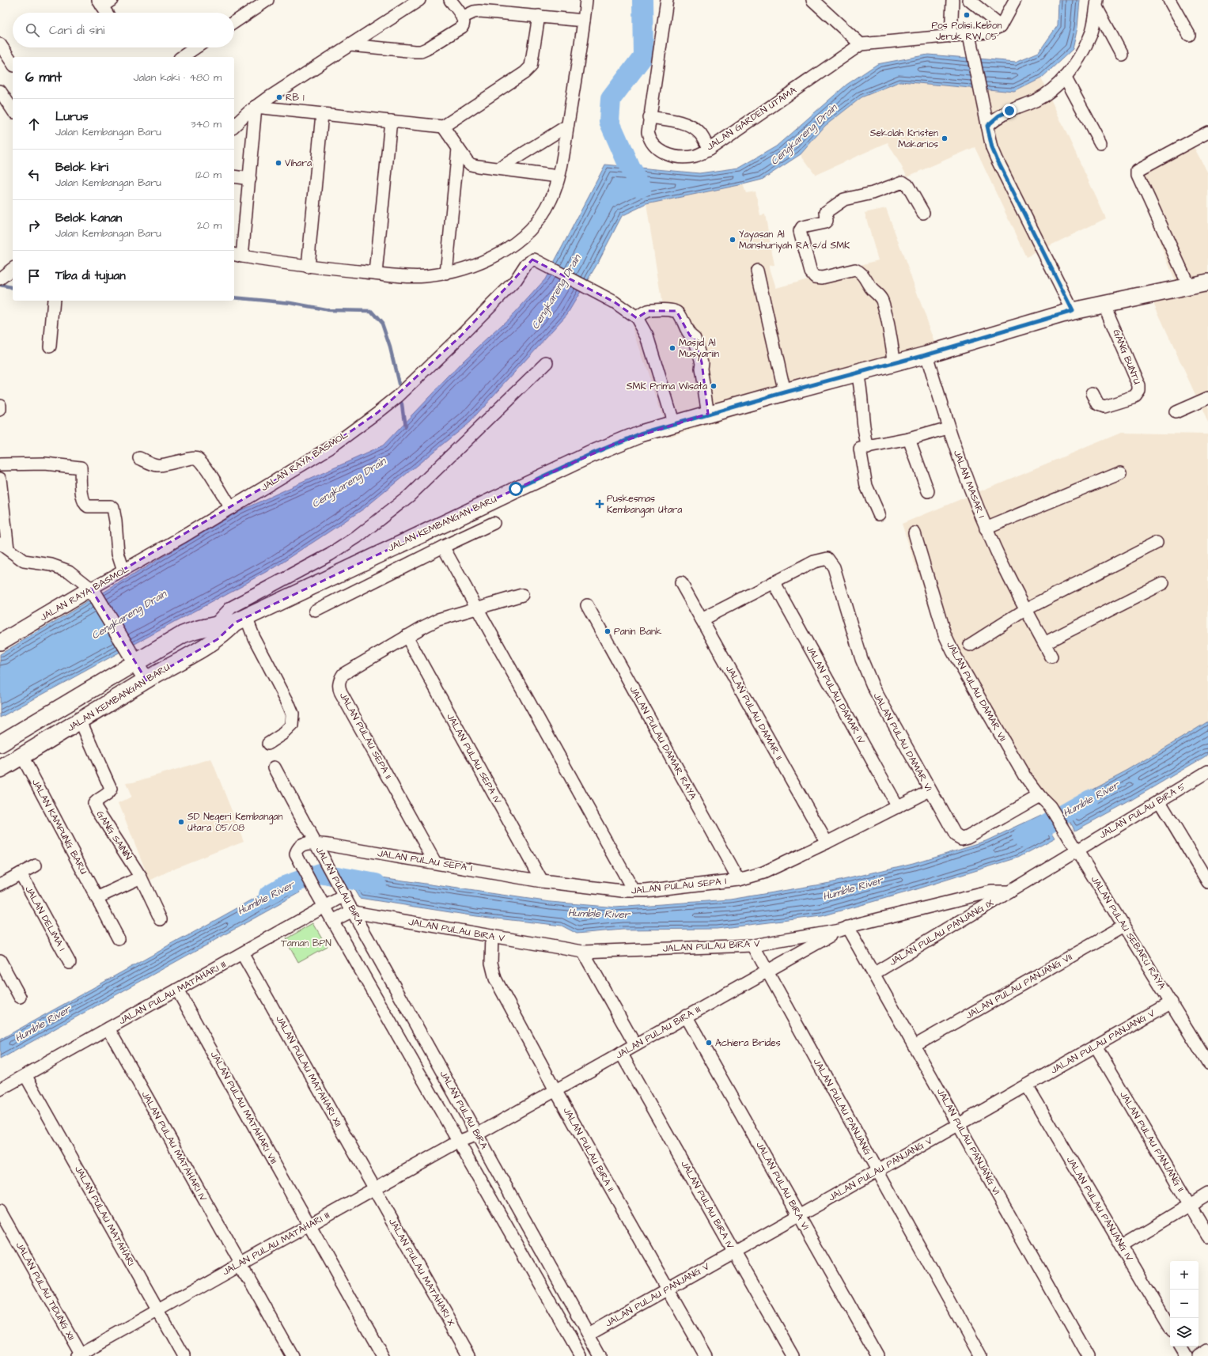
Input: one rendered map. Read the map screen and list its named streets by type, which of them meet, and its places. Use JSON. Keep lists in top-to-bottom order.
{
  "streets": {
    "main road": ["JALAN KEMBANGAN BARU"],
    "street": [
      "JALAN GARDEN UTAMA",
      "GANG BUNTU",
      "JALAN RAYA BASMOL",
      "JALAN MASAR I",
      "JALAN PULAU DAMAR VII",
      "JALAN PULAU DAMAR IV",
      "JALAN PULAU DAMAR II",
      "JALAN PULAU SEPA II",
      "JALAN PULAU DAMAR VI",
      "JALAN PULAU DAMAR RAYA",
      "JALAN PULAU SEPA IV",
      "JALAN PULAU BIRA 5",
      "JALAN KAMPUNG BARU",
      "GANG SAININ",
      "JALAN PULAU SEPA I",
      "JALAN PULAU BIRA",
      "JALAN DELIMA I",
      "JALAN PULAU BIRA V",
      "JALAN PULAU PANJANG IX",
      "JALAN PULAU SEBARU RAYA",
      "JALAN PULAU PANJANG VII",
      "JALAN PULAU MATAHARI III",
      "JALAN PULAU BIRA III",
      "JALAN PULAU PANJANG V",
      "JALAN PULAU MATAHARI XII",
      "JALAN PULAU MATAHARI VIII",
      "JALAN PULAU PANJANG I",
      "JALAN PULAU PANJANG VI",
      "JALAN PULAU PANJANG II",
      "JALAN PULAU MATAHARI IV",
      "JALAN PULAU BIRA II",
      "JALAN PULAU BIRA VI",
      "JALAN PULAU BIRA IV",
      "JALAN PULAU PANJANG IV",
      "JALAN PULAU MATAHARI",
      "JALAN PULAU MATAHARI X",
      "JALAN PULAU TIDUNG XII"
    ]
  },
  "crossings": [
    ["GANG BUNTU", "JALAN KEMBANGAN BARU"],
    ["JALAN MASAR I", "JALAN KEMBANGAN BARU"],
    ["JALAN KEMBANGAN BARU", "JALAN KAMPUNG BARU"],
    ["JALAN KEMBANGAN BARU", "GANG SAININ"],
    ["JALAN PULAU DAMAR VII", "JALAN PULAU DAMAR VI"],
    ["JALAN PULAU DAMAR VII", "JALAN PULAU SEBARU RAYA"],
    ["JALAN PULAU DAMAR IV", "JALAN PULAU DAMAR VI"],
    ["JALAN PULAU DAMAR IV", "JALAN PULAU SEPA I"],
    ["JALAN PULAU DAMAR II", "JALAN PULAU SEPA I"],
    ["JALAN PULAU SEPA II", "JALAN PULAU SEPA IV"],
    ["JALAN PULAU SEPA II", "JALAN PULAU SEPA I"],
    ["JALAN PULAU DAMAR VI", "JALAN PULAU SEPA I"],
    ["JALAN PULAU DAMAR VI", "JALAN PULAU SEBARU RAYA"],
    ["JALAN PULAU DAMAR RAYA", "JALAN PULAU SEPA I"],
    ["JALAN PULAU SEPA IV", "JALAN PULAU SEPA I"],
    ["JALAN PULAU BIRA 5", "JALAN PULAU SEBARU RAYA"],
    ["JALAN PULAU SEPA I", "JALAN PULAU BIRA"],
    ["JALAN PULAU BIRA", "JALAN PULAU BIRA V"],
    ["JALAN PULAU BIRA", "JALAN PULAU MATAHARI III"],
    ["JALAN PULAU BIRA", "JALAN PULAU BIRA III"],
    ["JALAN PULAU BIRA", "JALAN PULAU PANJANG V"],
    ["JALAN PULAU BIRA V", "JALAN PULAU PANJANG IX"],
    ["JALAN PULAU BIRA V", "JALAN PULAU BIRA III"],
    ["JALAN PULAU BIRA V", "JALAN PULAU PANJANG I"],
    ["JALAN PULAU BIRA V", "JALAN PULAU PANJANG VI"],
    ["JALAN PULAU BIRA V", "JALAN PULAU BIRA II"],
    ["JALAN PULAU PANJANG IX", "JALAN PULAU PANJANG VI"],
    ["JALAN PULAU SEBARU RAYA", "JALAN PULAU PANJANG VII"],
    ["JALAN PULAU SEBARU RAYA", "JALAN PULAU PANJANG V"],
    ["JALAN PULAU PANJANG VII", "JALAN PULAU PANJANG VI"],
    ["JALAN PULAU MATAHARI III", "JALAN PULAU BIRA III"],
    ["JALAN PULAU MATAHARI III", "JALAN PULAU MATAHARI XII"],
    ["JALAN PULAU MATAHARI III", "JALAN PULAU MATAHARI VIII"],
    ["JALAN PULAU MATAHARI III", "JALAN PULAU MATAHARI IV"],
    ["JALAN PULAU MATAHARI III", "JALAN PULAU MATAHARI"],
    ["JALAN PULAU MATAHARI III", "JALAN PULAU MATAHARI X"],
    ["JALAN PULAU MATAHARI III", "JALAN PULAU TIDUNG XII"],
    ["JALAN PULAU BIRA III", "JALAN PULAU PANJANG I"],
    ["JALAN PULAU BIRA III", "JALAN PULAU PANJANG VI"],
    ["JALAN PULAU BIRA III", "JALAN PULAU BIRA II"],
    ["JALAN PULAU BIRA III", "JALAN PULAU BIRA VI"],
    ["JALAN PULAU BIRA III", "JALAN PULAU BIRA IV"],
    ["JALAN PULAU PANJANG V", "JALAN PULAU PANJANG I"],
    ["JALAN PULAU PANJANG V", "JALAN PULAU PANJANG VI"],
    ["JALAN PULAU PANJANG V", "JALAN PULAU PANJANG II"],
    ["JALAN PULAU PANJANG V", "JALAN PULAU BIRA II"],
    ["JALAN PULAU PANJANG V", "JALAN PULAU BIRA VI"],
    ["JALAN PULAU PANJANG V", "JALAN PULAU BIRA IV"],
    ["JALAN PULAU PANJANG V", "JALAN PULAU PANJANG IV"],
    ["JALAN PULAU MATAHARI XII", "JALAN PULAU MATAHARI X"]
  ],
  "water": ["Cengkareng Drain", "Humble River"],
  "parks": ["Taman BPN"],
  "places": {
    "other": [
      "Pos Polisi Kebon Jeruk RW 05",
      "RB 1",
      "Sekolah Kristen Makarios",
      "Vihara",
      "Yayasan Al Manshuriyah RA s/d SMK",
      "Masjid Al Musyariin",
      "SMK Prima Wisata",
      "Panin Bank",
      "SD Negeri Kembangan Utara 05/08",
      "Achiera Brides"
    ],
    "health": ["Puskesmas Kembangan Utara"]
  },
  "page": {
    "search": "Cari di sini",
    "heading": ["6 mnt", "Jalan kaki · 480 m"],
    "list": [
      ["Lurus", "Jalan Kembangan Baru", "340 m"],
      ["Belok kiri", "Jalan Kembangan Baru", "120 m"],
      ["Belok kanan", "Jalan Kembangan Baru", "20 m"],
      "Tiba di tujuan"
    ],
    "map_buttons": ["+", "−"]
  }
}
